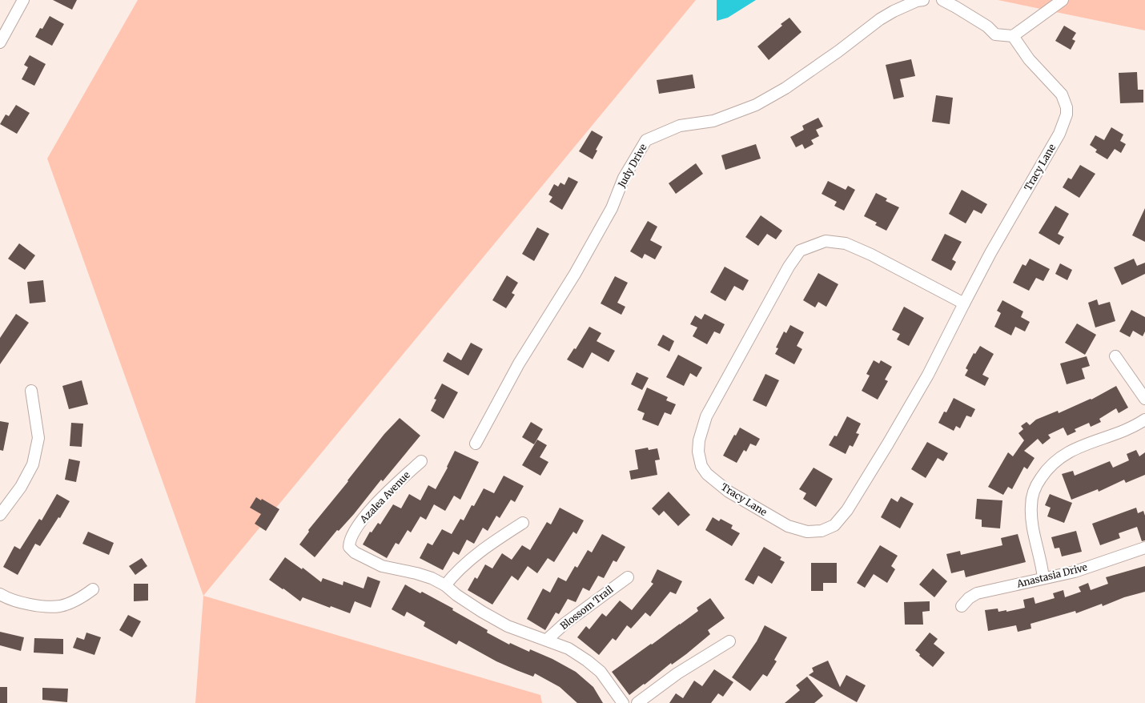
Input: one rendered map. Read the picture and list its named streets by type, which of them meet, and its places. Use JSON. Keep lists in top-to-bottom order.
{
  "streets": {
    "street": [
      "Judy Drive",
      "Tracy Lane",
      "Azalea Avenue",
      "Anastasia Drive",
      "Blossom Trail"
    ]
  }
}
